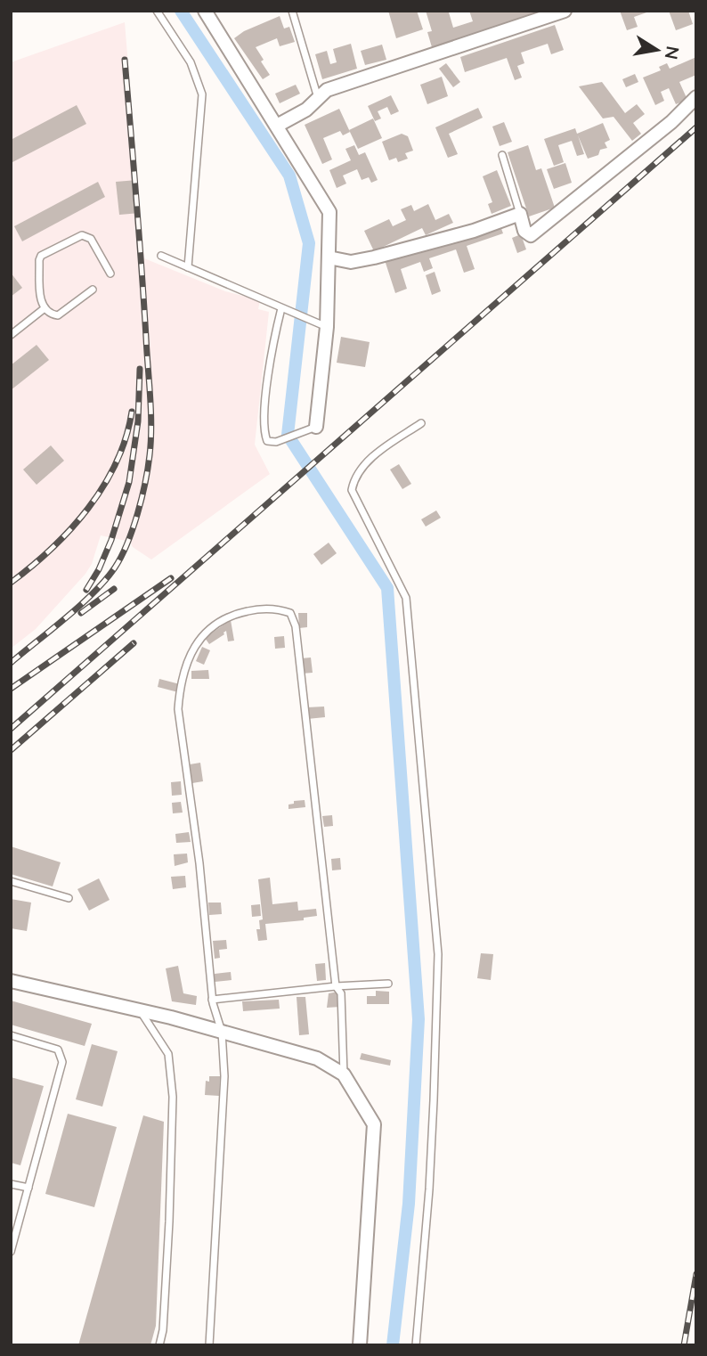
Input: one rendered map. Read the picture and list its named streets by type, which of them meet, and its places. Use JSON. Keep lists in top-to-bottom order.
{
  "north": "right"
}
